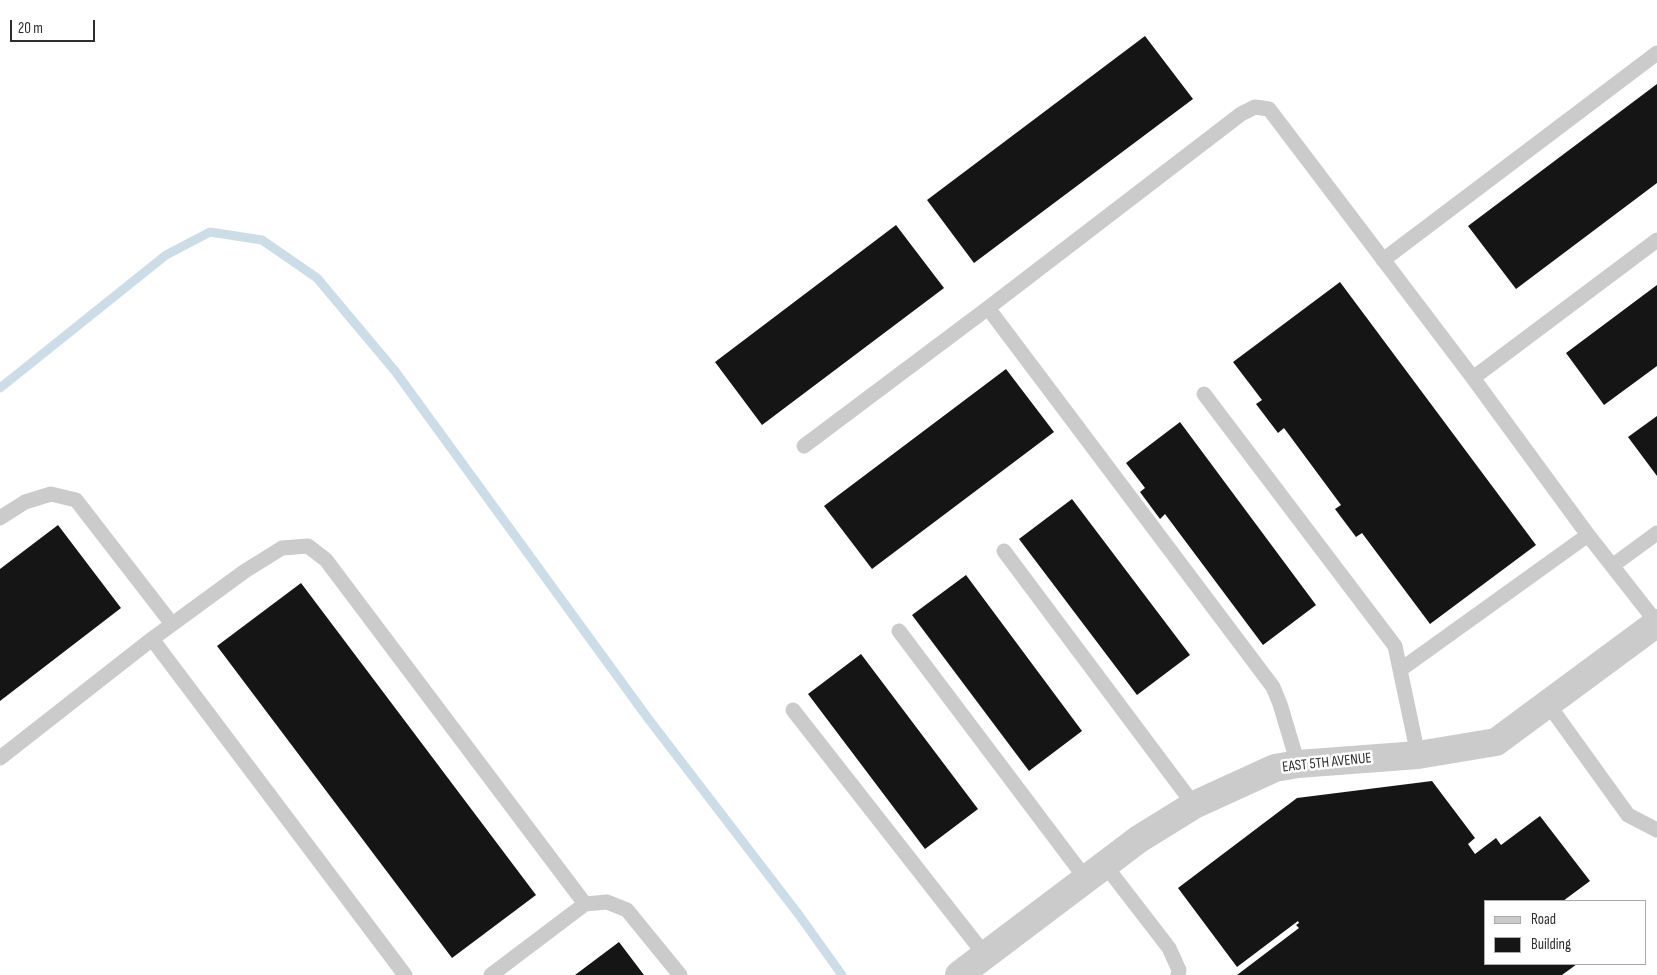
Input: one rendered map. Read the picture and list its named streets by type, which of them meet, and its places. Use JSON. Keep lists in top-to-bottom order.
{
  "streets": {
    "street": ["EAST 5TH AVENUE"]
  },
  "legend": ["Road", "Building"],
  "scale_bar": "20 m"
}
